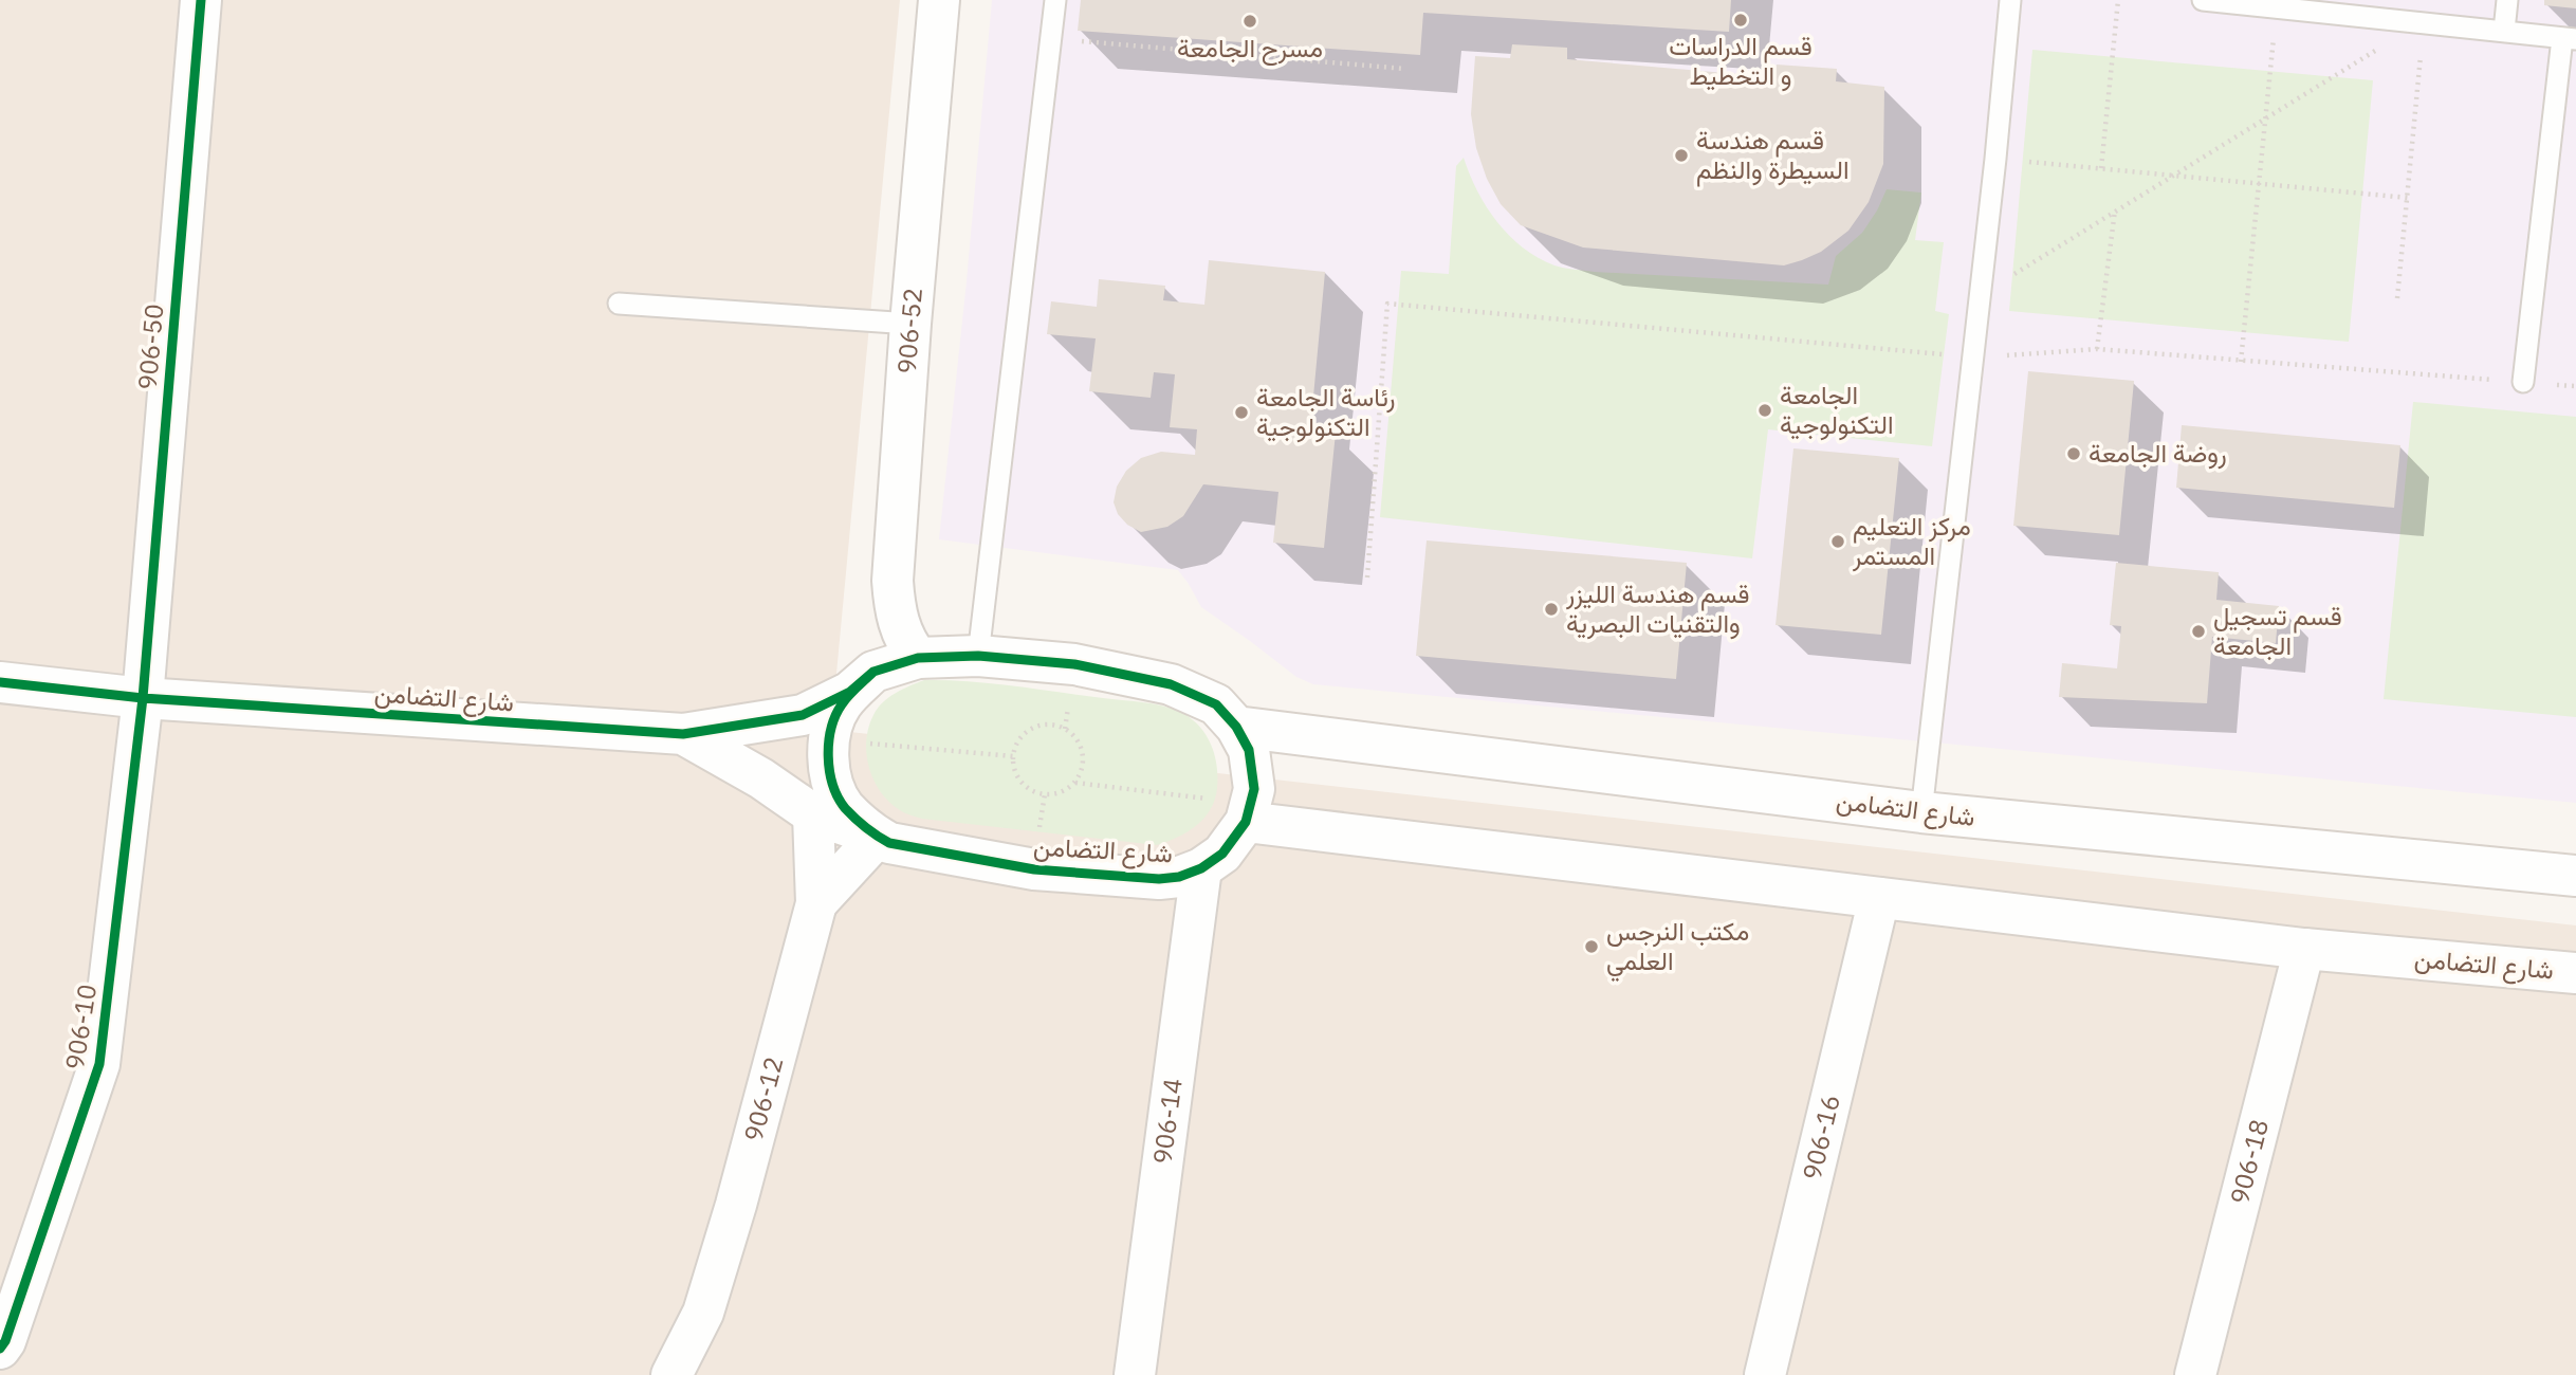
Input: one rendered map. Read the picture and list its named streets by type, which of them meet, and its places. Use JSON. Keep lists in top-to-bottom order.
{
  "streets": {
    "street": [
      "906-52",
      "906-50",
      "شارع التضامن",
      "906-10",
      "906-12",
      "906-14",
      "906-16",
      "906-18"
    ]
  },
  "crossings": [
    ["906-52", "شارع التضامن"],
    ["906-50", "شارع التضامن"],
    ["906-50", "906-10"],
    ["شارع التضامن", "906-10"],
    ["شارع التضامن", "906-12"],
    ["شارع التضامن", "906-14"],
    ["شارع التضامن", "906-16"],
    ["شارع التضامن", "906-18"]
  ],
  "places": [
    "قسم الدراسات و التخطيط",
    "مسرح الجامعة",
    "قسم هندسة السيطرة والنظم",
    "الجامعة التكنولوجية",
    "رئاسة الجامعة التكنولوجية",
    "روضة الجامعة",
    "مركز التعليم المستمر",
    "قسم هندسة الليزر والتقنيات البصرية",
    "قسم تسجيل الجامعة",
    "مكتب النرجس العلمي"
  ]
}
